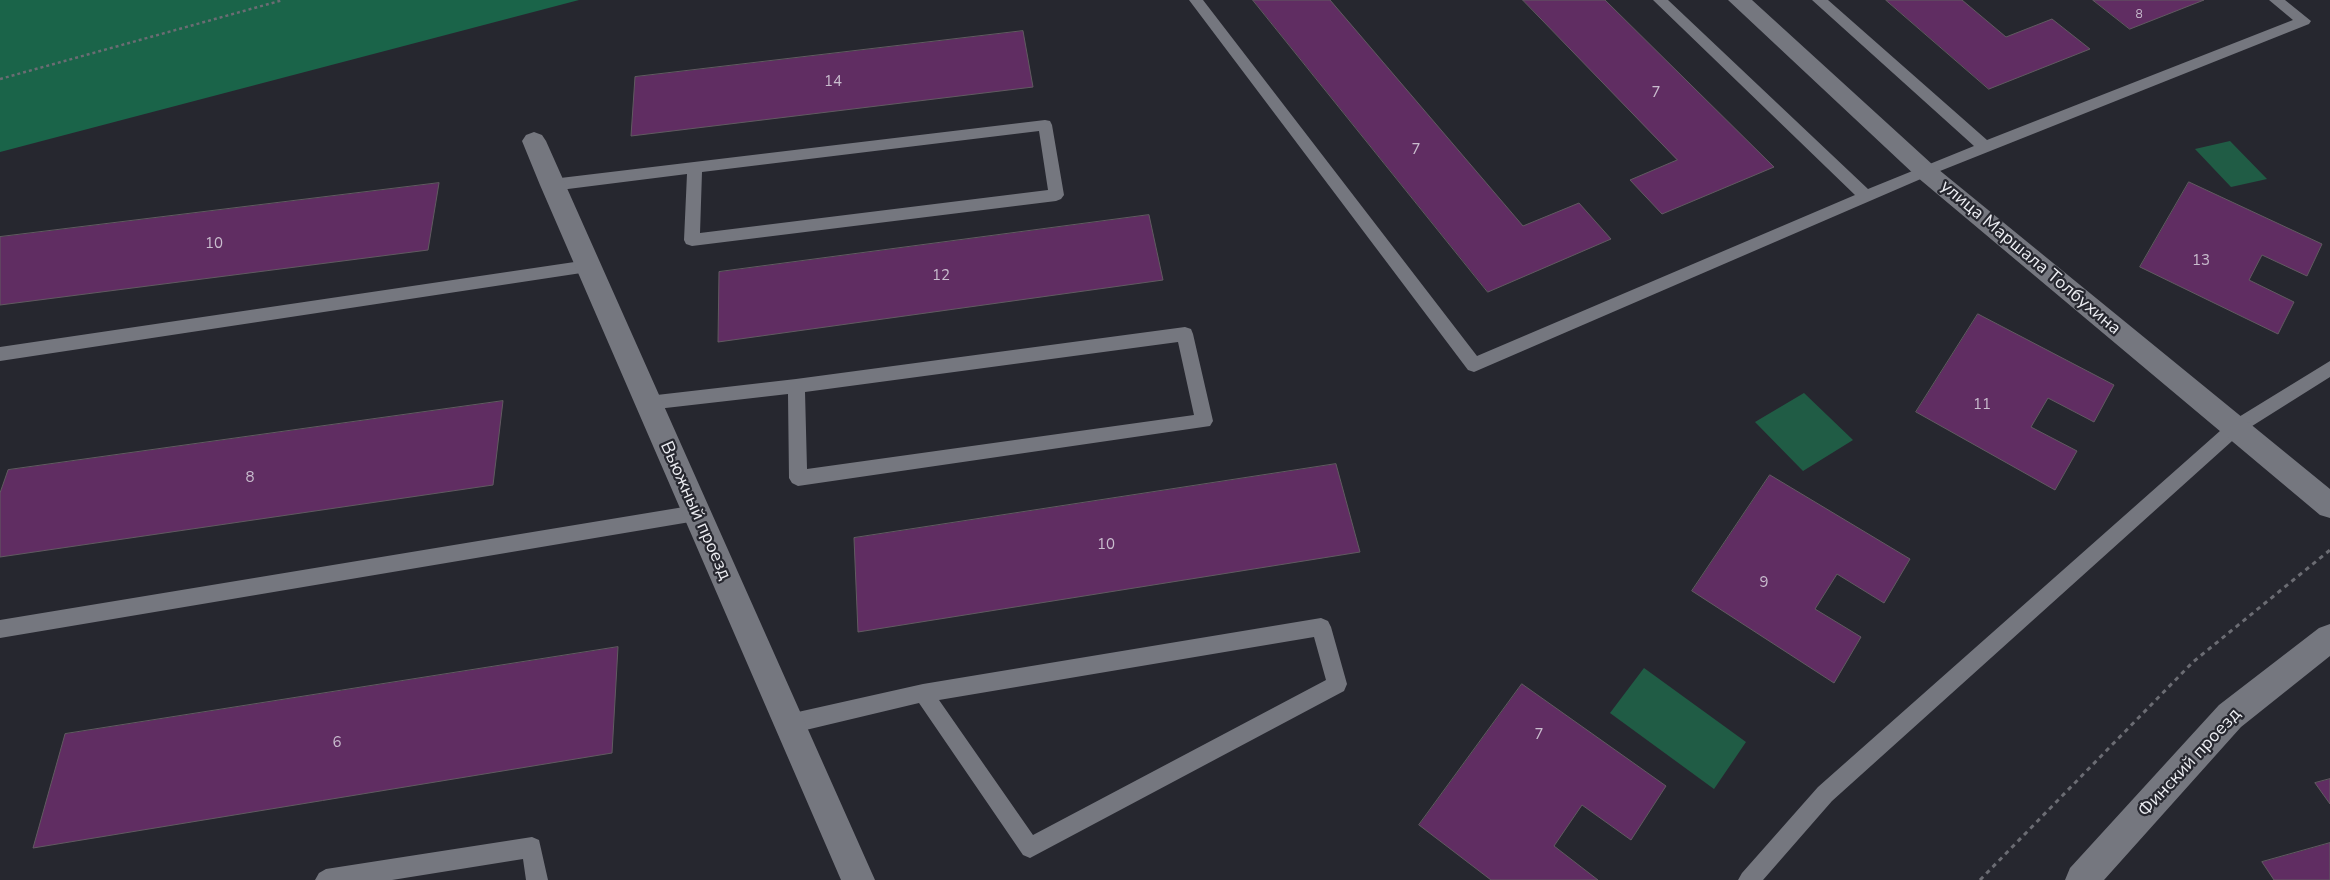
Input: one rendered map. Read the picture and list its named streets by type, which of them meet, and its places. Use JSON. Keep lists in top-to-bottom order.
{
  "streets": {
    "street": ["улица Маршала Толбухина", "Вьюжный проезд", "Финский проезд"]
  },
  "house_numbers": [
    "8",
    "14",
    "7",
    "7",
    "10",
    "13",
    "12",
    "11",
    "8",
    "10",
    "9",
    "7",
    "6"
  ]
}
